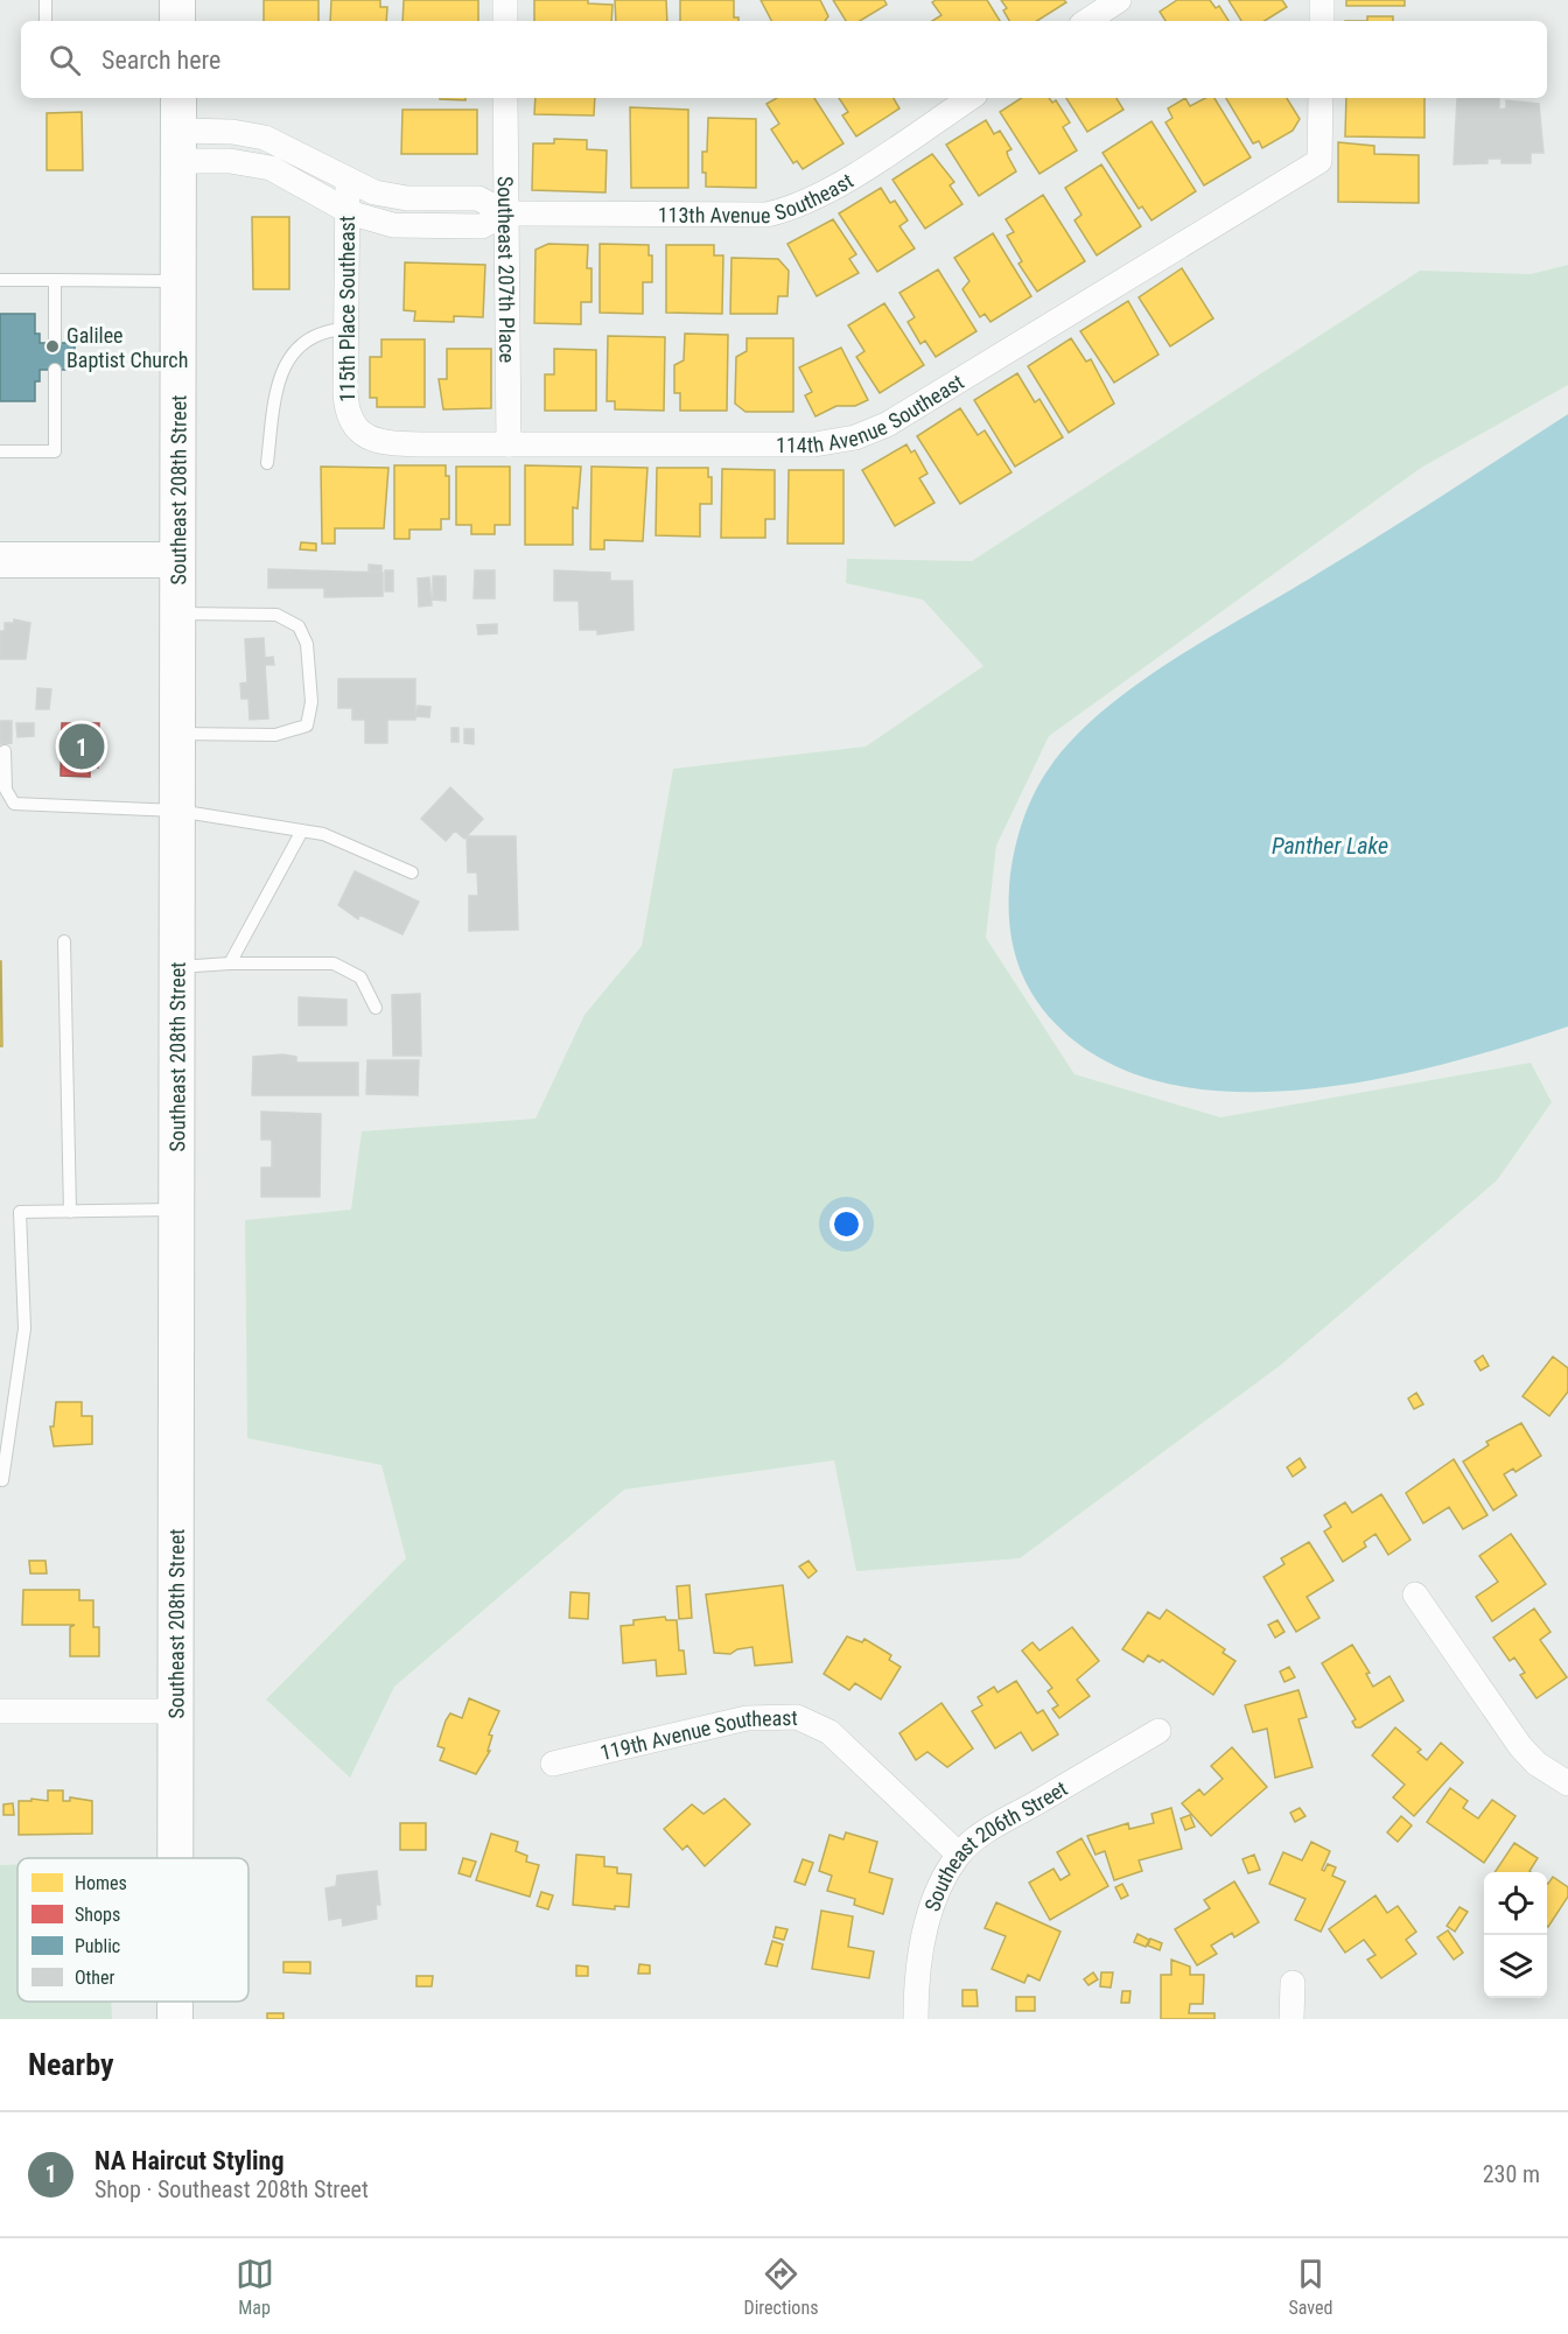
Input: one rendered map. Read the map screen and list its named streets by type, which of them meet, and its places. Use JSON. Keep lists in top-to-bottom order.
{
  "streets": {
    "main road": ["Southeast 208th Street"],
    "street": [
      "113th Avenue Southeast",
      "Southeast 207th Place",
      "115th Place Southeast",
      "114th Avenue Southeast",
      "119th Avenue Southeast",
      "Southeast 206th Street"
    ]
  },
  "crossings": [
    ["113th Avenue Southeast", "Southeast 207th Place"],
    ["113th Avenue Southeast", "115th Place Southeast"],
    ["113th Avenue Southeast", "Southeast 208th Street"],
    ["Southeast 207th Place", "114th Avenue Southeast"],
    ["115th Place Southeast", "114th Avenue Southeast"],
    ["119th Avenue Southeast", "Southeast 206th Street"]
  ],
  "water": ["Panther Lake"],
  "places": ["Galilee Baptist Church"],
  "legend": [
    "Homes",
    "Shops",
    "Public",
    "Other"
  ],
  "page": {
    "search": "Search here",
    "pins": "1",
    "heading": "Nearby",
    "list": [
      {
        "mark": "1",
        "name": "NA Haircut Styling",
        "note": "Shop · Southeast 208th Street",
        "value": "230 m"
      }
    ],
    "nav": ["Map", "Directions", "Saved"]
  }
}
